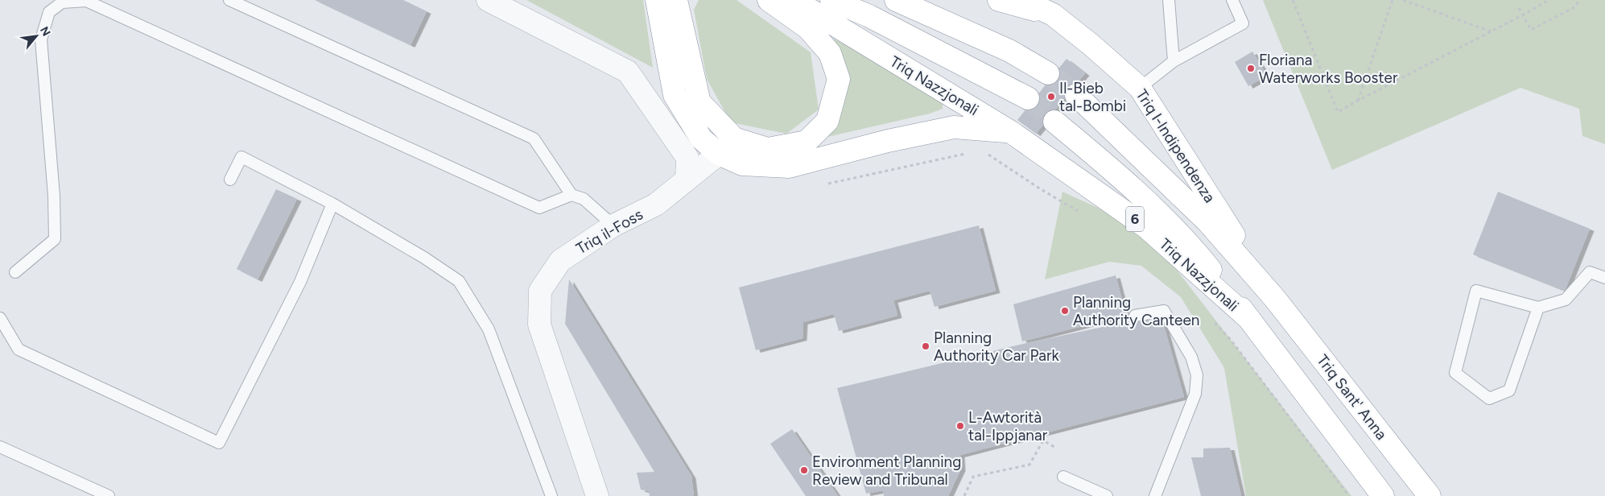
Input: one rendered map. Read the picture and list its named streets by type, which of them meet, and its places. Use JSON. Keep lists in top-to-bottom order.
{
  "streets": {
    "highway": [
      "Triq Nazzjonali",
      "Triq l-Indipendenza",
      "6",
      "Triq Sant' Anna"
    ],
    "street": ["Triq il-Foss"]
  },
  "crossings": [
    ["Triq Nazzjonali", "6"],
    ["Triq l-Indipendenza", "Triq Sant' Anna"]
  ],
  "places": [
    "Floriana Waterworks Booster",
    "Il-Bieb tal-Bombi",
    "Planning Authority Canteen",
    "Planning Authority Car Park",
    "L-Awtorità tal-Ippjanar",
    "Environment Planning Review and Tribunal"
  ],
  "north": "top right"
}
